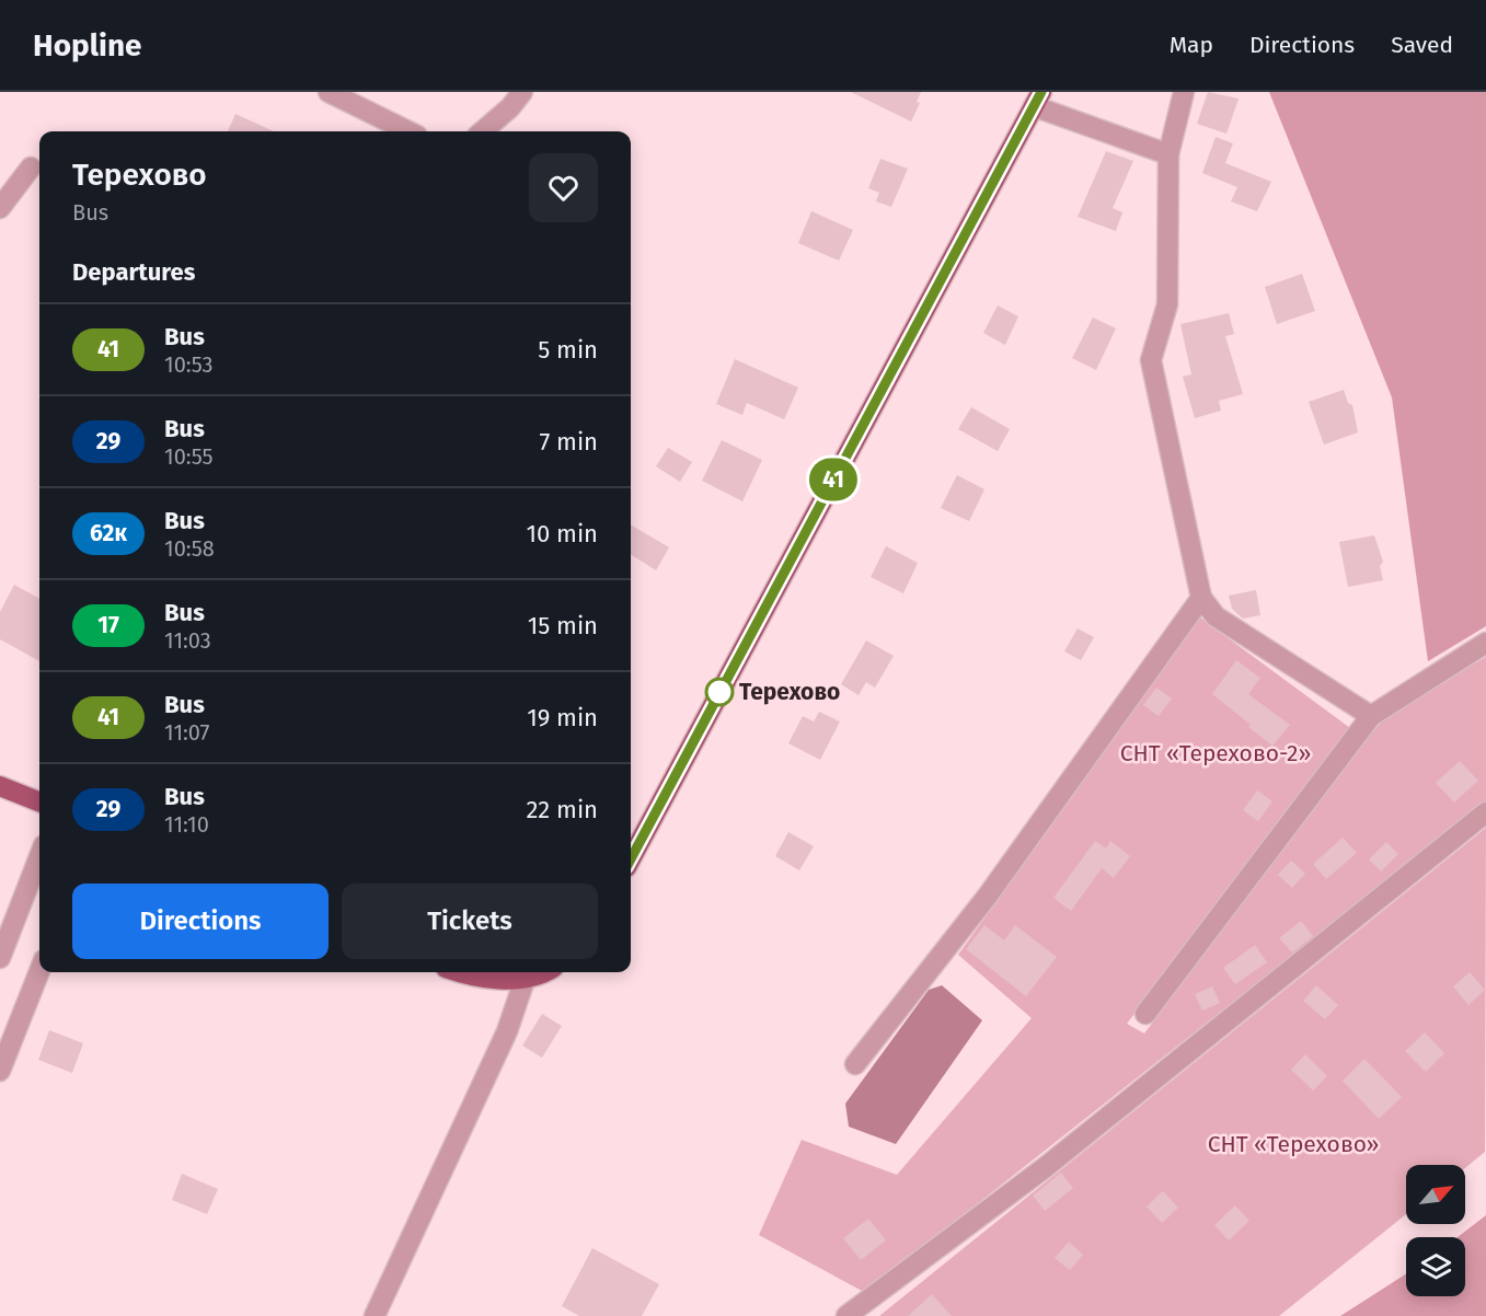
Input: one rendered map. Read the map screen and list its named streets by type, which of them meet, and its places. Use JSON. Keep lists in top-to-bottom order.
{
  "parks": ["СНТ «Терехово-2»", "СНТ «Терехово»"],
  "places": ["Терехово"],
  "lines": ["bus line 41"],
  "north": "top right",
  "page": {
    "header": "Hopline",
    "nav": ["Map", "Directions", "Saved"],
    "on_map": "41",
    "heading": [
      ["Терехово", "Bus"],
      "Departures"
    ],
    "list": [
      {
        "mark": "41",
        "name": "Bus",
        "note": "10:53",
        "value": "5 min"
      },
      {
        "mark": "29",
        "name": "Bus",
        "note": "10:55",
        "value": "7 min"
      },
      {
        "mark": "62к",
        "name": "Bus",
        "note": "10:58",
        "value": "10 min"
      },
      {
        "mark": "17",
        "name": "Bus",
        "note": "11:03",
        "value": "15 min"
      },
      {
        "mark": "41",
        "name": "Bus",
        "note": "11:07",
        "value": "19 min"
      },
      {
        "mark": "29",
        "name": "Bus",
        "note": "11:10",
        "value": "22 min"
      }
    ],
    "buttons": ["Directions", "Tickets"]
  }
}
